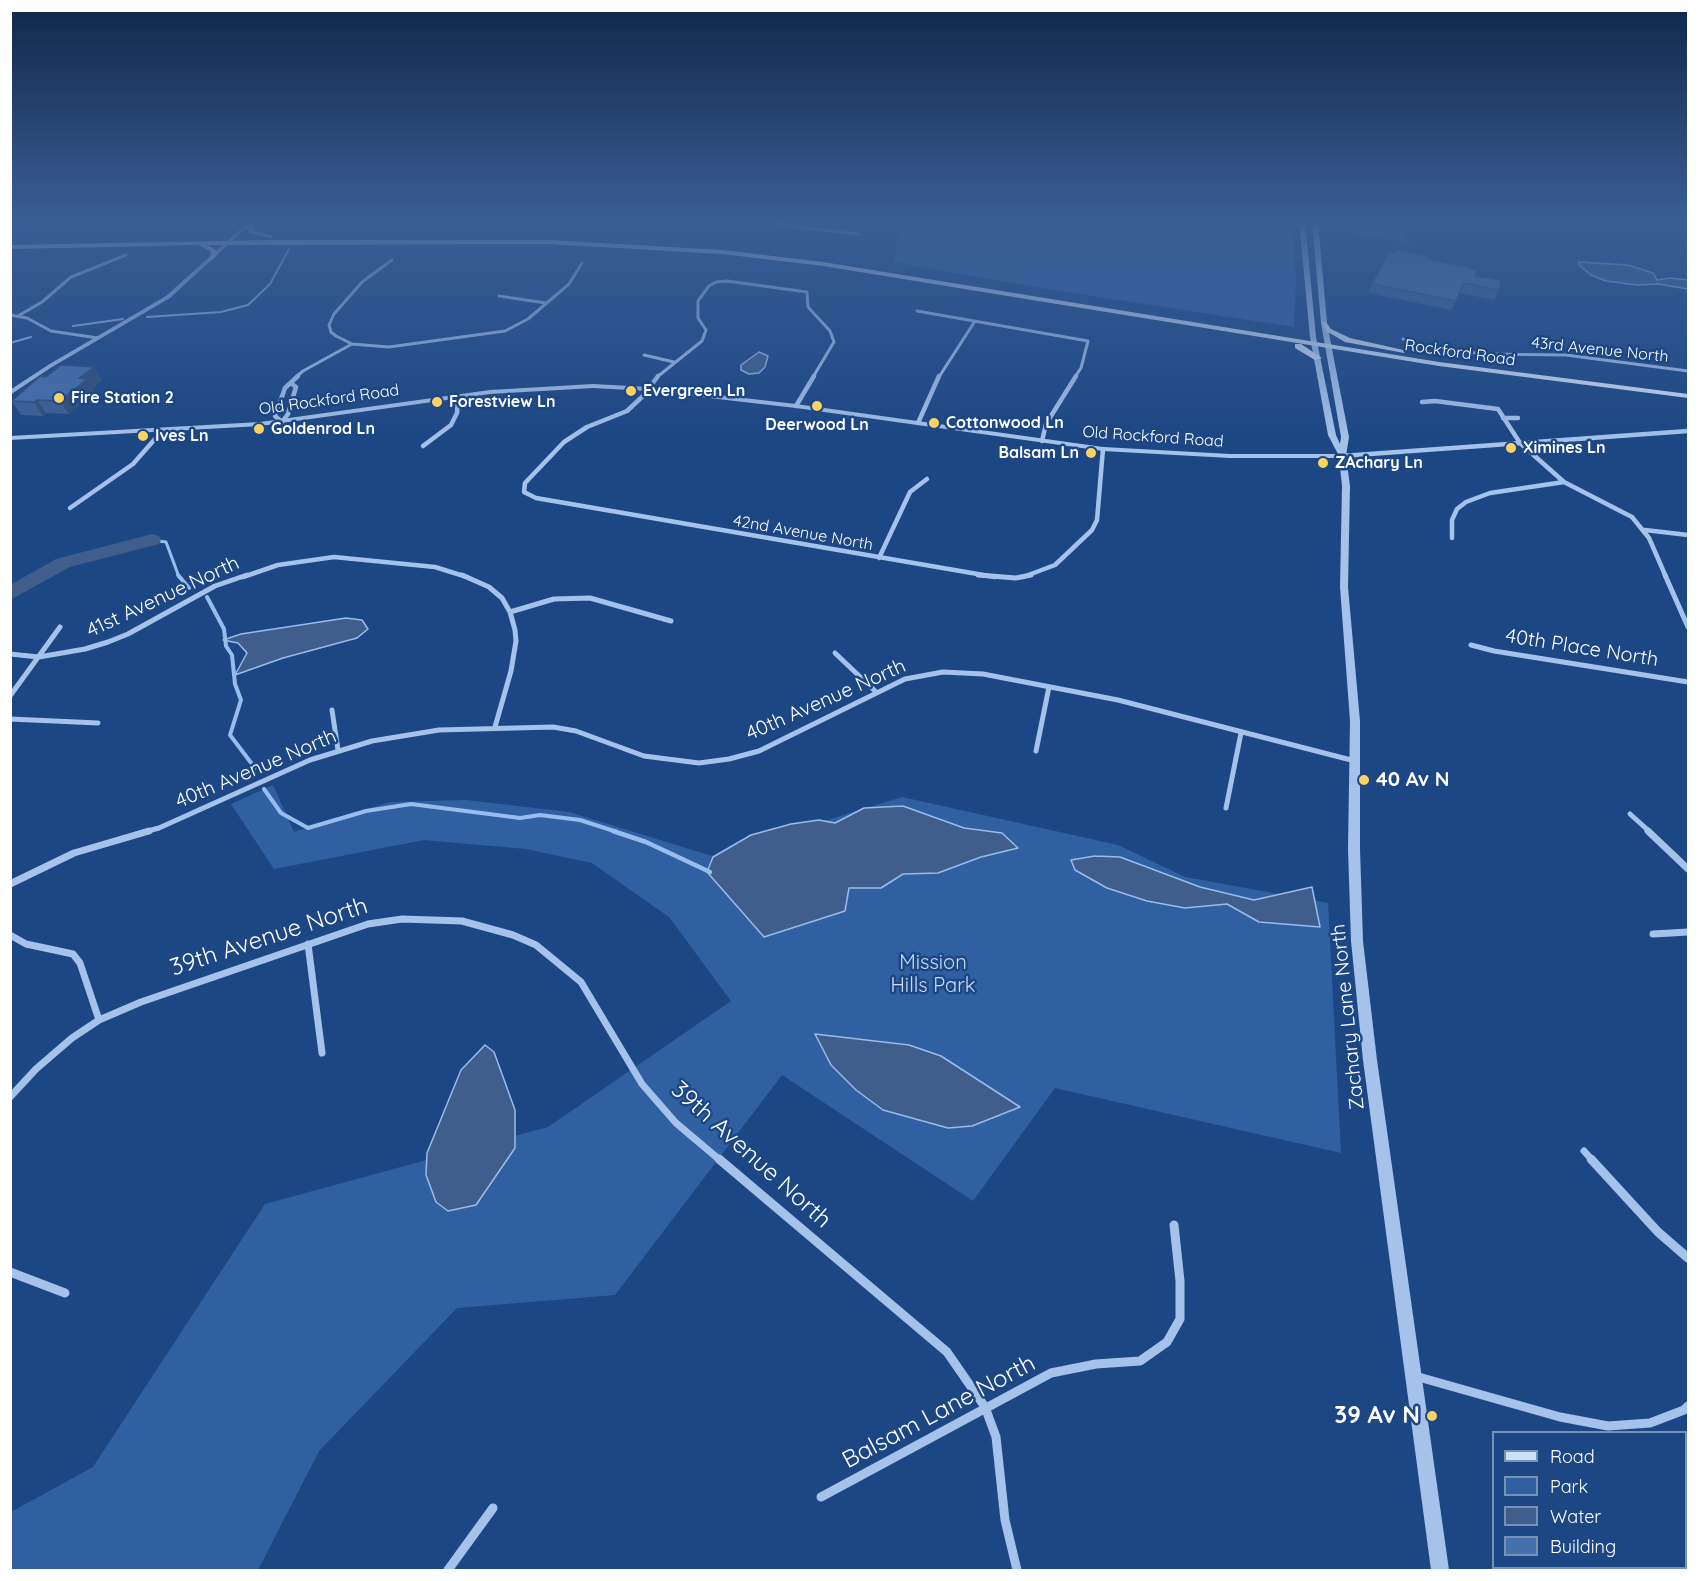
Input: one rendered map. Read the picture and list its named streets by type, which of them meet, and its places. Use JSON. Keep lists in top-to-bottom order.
{
  "streets": {
    "main road": ["Rockford Road"],
    "street": [
      "43rd Avenue North",
      "Old Rockford Road",
      "42nd Avenue North",
      "41st Avenue North",
      "40th Place North",
      "40th Avenue North",
      "39th Avenue North",
      "Zachary Lane North",
      "Balsam Lane North"
    ]
  },
  "crossings": [
    ["Rockford Road", "Zachary Lane North"],
    ["Old Rockford Road", "42nd Avenue North"],
    ["Old Rockford Road", "Zachary Lane North"],
    ["40th Avenue North", "Zachary Lane North"],
    ["39th Avenue North", "Balsam Lane North"]
  ],
  "parks": ["Mission Hills Park"],
  "places": [
    "Evergreen Ln",
    "Fire Station 2",
    "Forestview Ln",
    "Deerwood Ln",
    "Cottonwood Ln",
    "Goldenrod Ln",
    "Ives Ln",
    "Ximines Ln",
    "Balsam Ln",
    "ZAchary Ln",
    "40 Av N",
    "39 Av N"
  ],
  "legend": [
    "Road",
    "Park",
    "Water",
    "Building"
  ]
}
